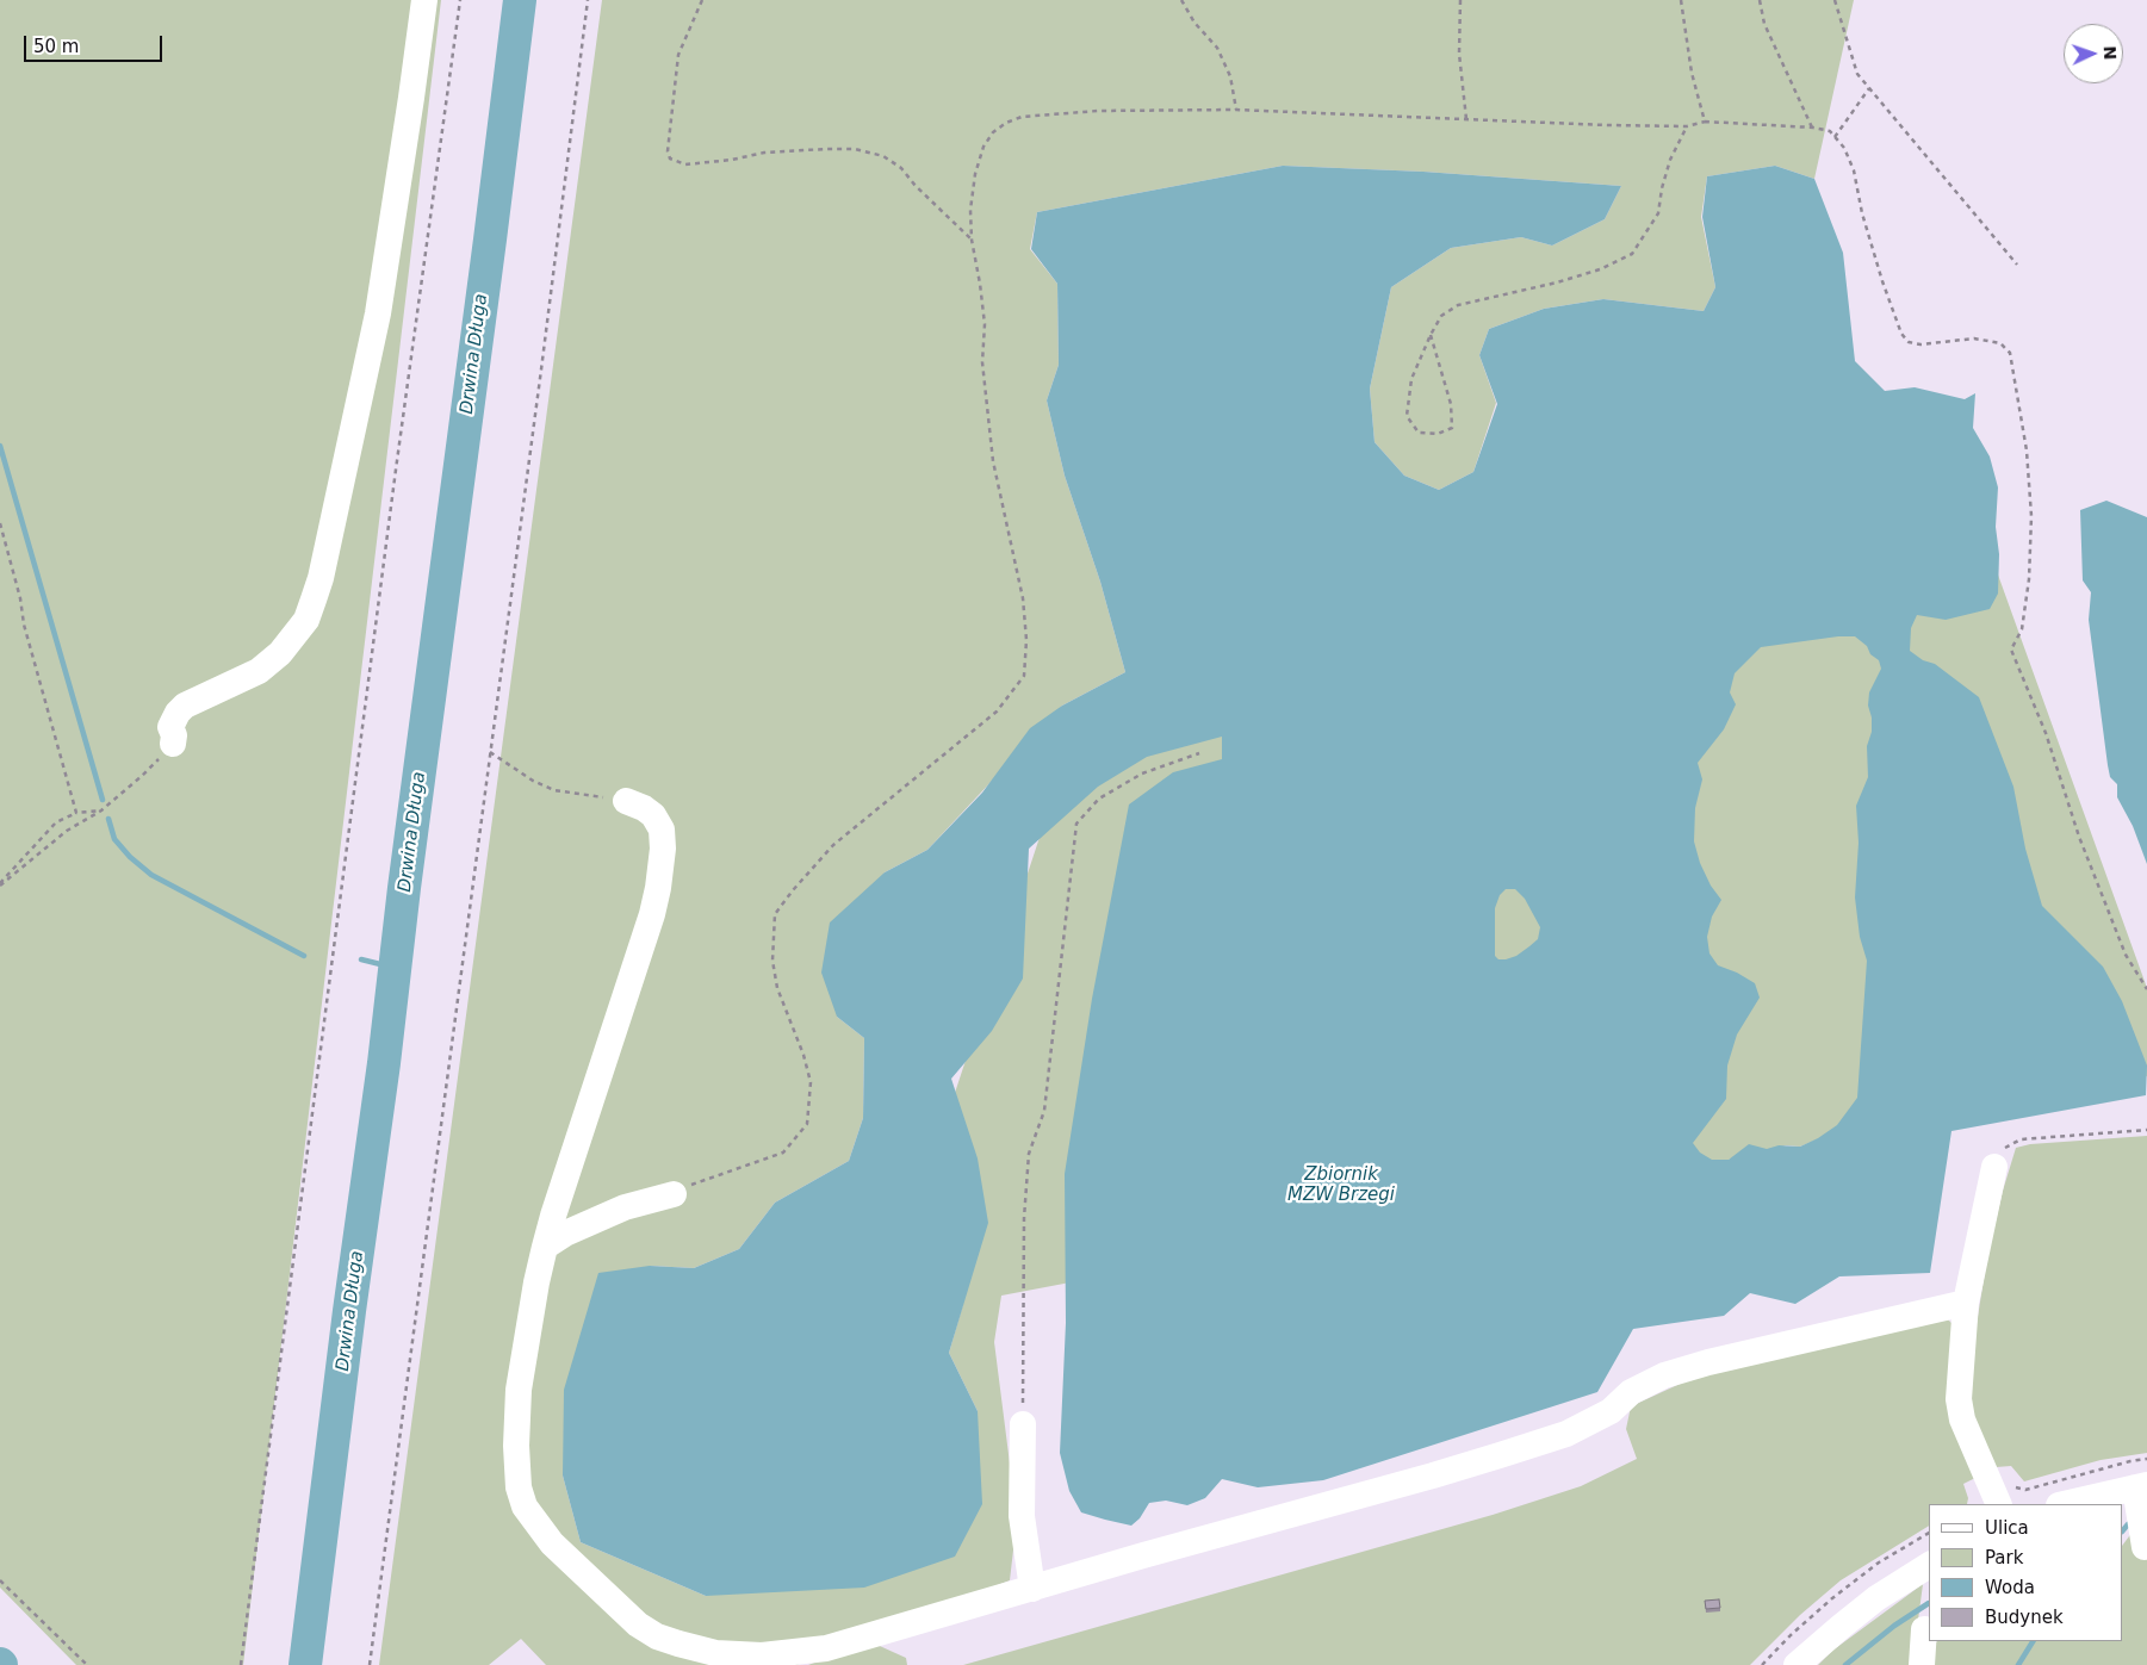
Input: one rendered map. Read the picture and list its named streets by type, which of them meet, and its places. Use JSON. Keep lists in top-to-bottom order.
{
  "water": ["Drwina Długa", "Zbiornik MZW Brzegi"],
  "legend": [
    "Ulica",
    "Park",
    "Woda",
    "Budynek"
  ],
  "scale_bar": "50 m",
  "north": "right"
}
